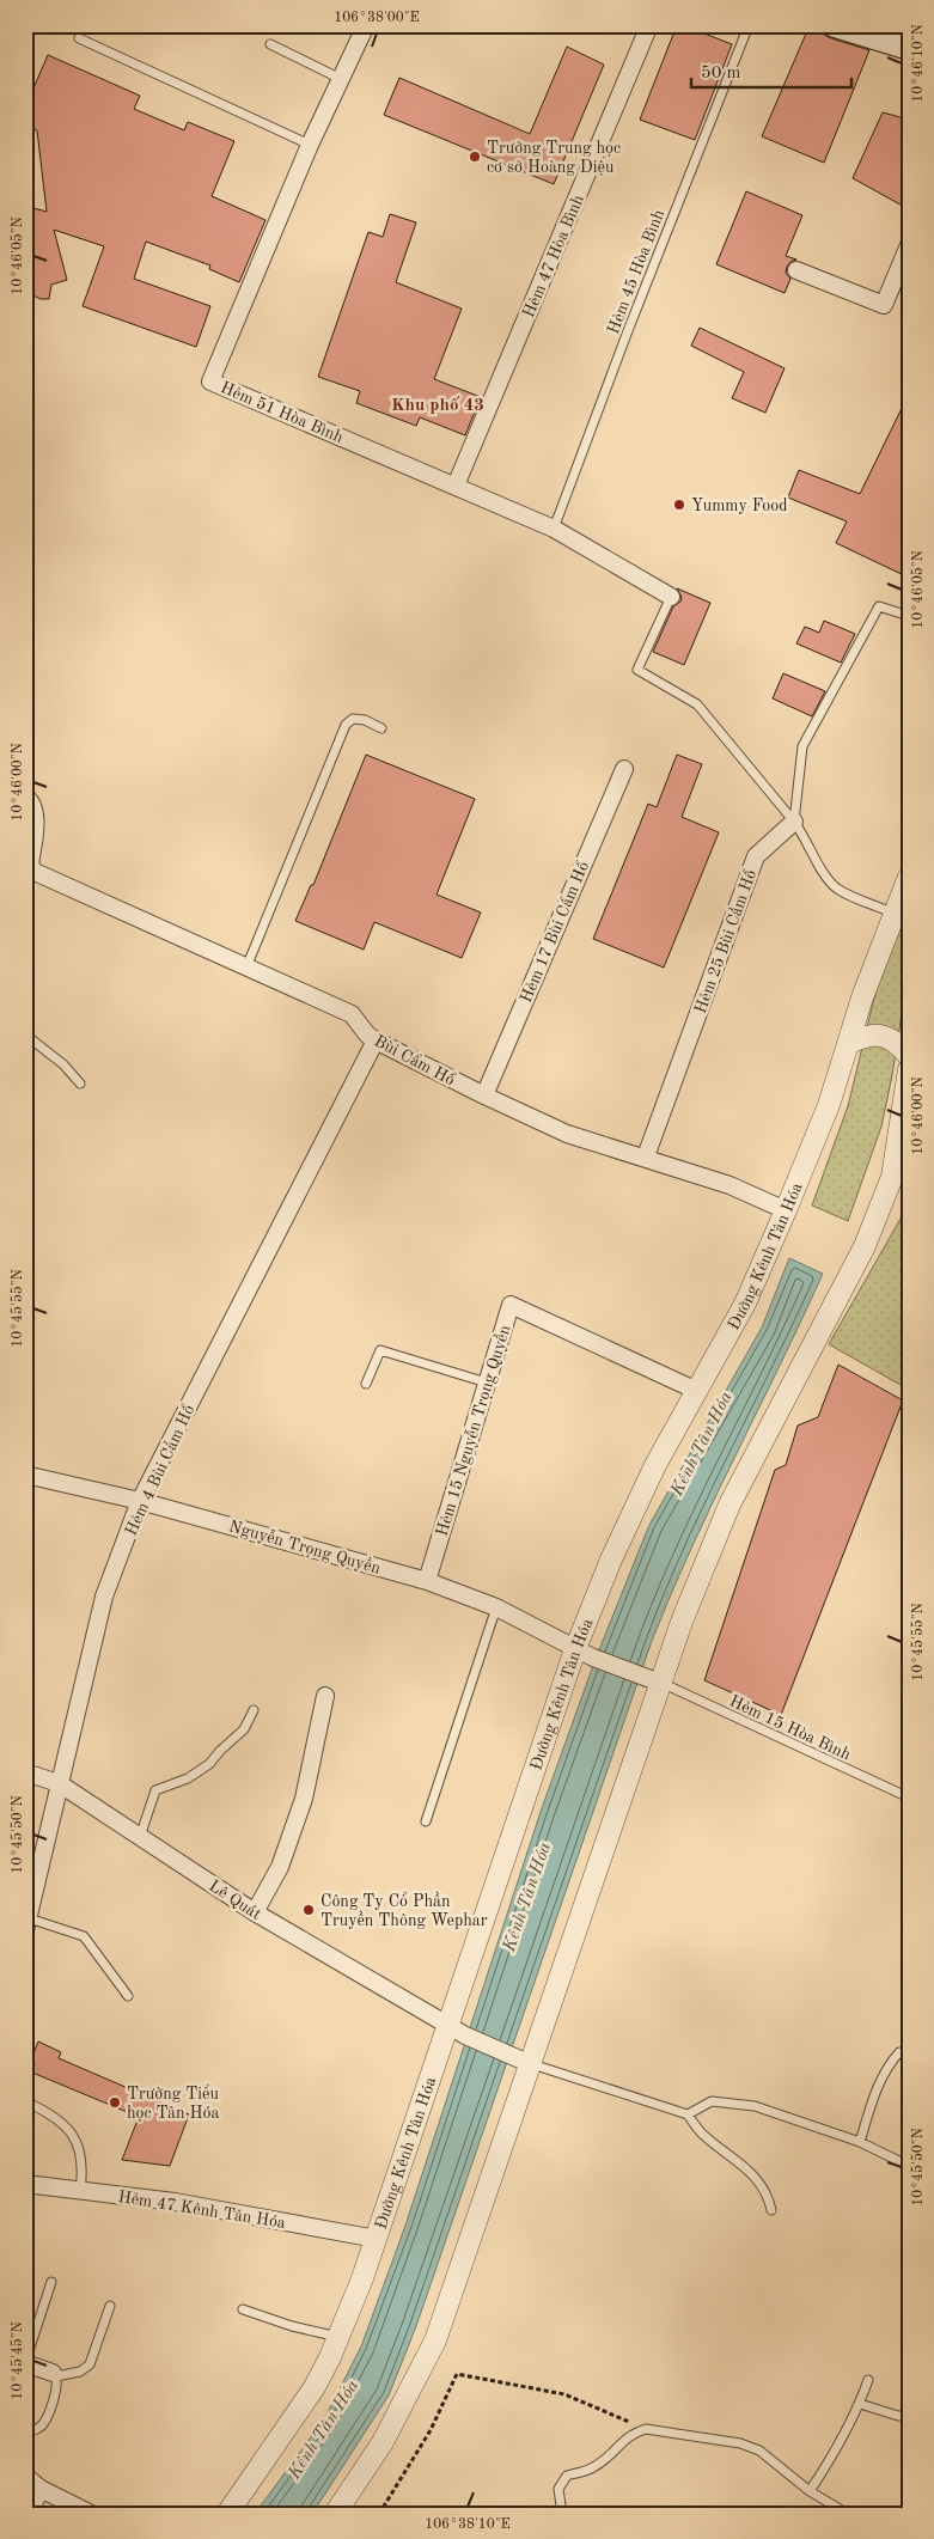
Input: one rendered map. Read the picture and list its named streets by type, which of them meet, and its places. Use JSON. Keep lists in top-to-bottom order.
{
  "streets": {
    "street": [
      "Hẻm 47 Hòa Bình",
      "Hẻm 51 Hòa Bình",
      "Hẻm 17 Bùi Cẩm Hổ",
      "Hẻm 25 Bùi Cầm Hổ",
      "Bùi Cẩm Hổ",
      "Đường Kênh Tân Hóa",
      "Hẻm 15 Nguyễn Trọng Quyền",
      "Hẻm 4 Bùi Cầm Hổ",
      "Nguyễn Trọng Quyền",
      "Lê Quát",
      "Hẻm 47 Kênh Tân Hóa"
    ],
    "lane": ["Hẻm 45 Hòa Bình", "Hẻm 15 Hòa Bình"]
  },
  "crossings": [
    ["Hẻm 47 Hòa Bình", "Hẻm 51 Hòa Bình"],
    ["Hẻm 45 Hòa Bình", "Hẻm 51 Hòa Bình"],
    ["Hẻm 17 Bùi Cẩm Hổ", "Bùi Cẩm Hổ"],
    ["Hẻm 25 Bùi Cầm Hổ", "Bùi Cẩm Hổ"],
    ["Bùi Cẩm Hổ", "Đường Kênh Tân Hóa"],
    ["Bùi Cẩm Hổ", "Hẻm 4 Bùi Cầm Hổ"],
    ["Đường Kênh Tân Hóa", "Hẻm 15 Nguyễn Trọng Quyền"],
    ["Đường Kênh Tân Hóa", "Nguyễn Trọng Quyền"],
    ["Đường Kênh Tân Hóa", "Lê Quát"],
    ["Đường Kênh Tân Hóa", "Hẻm 47 Kênh Tân Hóa"],
    ["Hẻm 15 Nguyễn Trọng Quyền", "Nguyễn Trọng Quyền"],
    ["Hẻm 4 Bùi Cầm Hổ", "Nguyễn Trọng Quyền"],
    ["Hẻm 4 Bùi Cầm Hổ", "Lê Quát"],
    ["Nguyễn Trọng Quyền", "Hẻm 15 Hòa Bình"]
  ],
  "districts": ["Khu phố 43"],
  "water": ["Kênh Tân Hóa"],
  "places": [
    "Trường Trung học cơ sở Hoàng Diệu",
    "Yummy Food",
    "Công Ty Cổ Phần Truyền Thông Wephar",
    "Trường Tiểu học Tân Hóa"
  ],
  "scale_bar": "50 m",
  "coordinates": [
    "106°38'00\"E",
    "10°46'10\"N",
    "10°46'05\"N",
    "10°46'00\"N",
    "10°45'55\"N",
    "10°45'50\"N",
    "10°45'45\"N",
    "106°38'10\"E"
  ]
}
